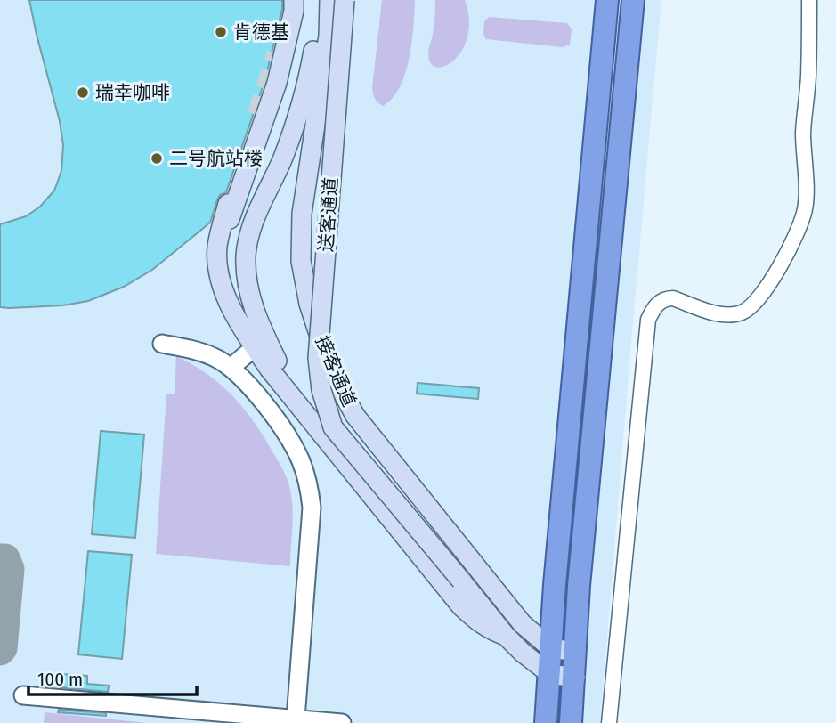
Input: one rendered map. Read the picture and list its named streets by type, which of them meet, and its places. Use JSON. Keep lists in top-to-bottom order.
{
  "streets": {
    "main road": ["送客通道", "接客通道"]
  },
  "places": ["肯德基", "瑞幸咖啡", "二号航站楼"],
  "scale_bar": "100 m"
}
